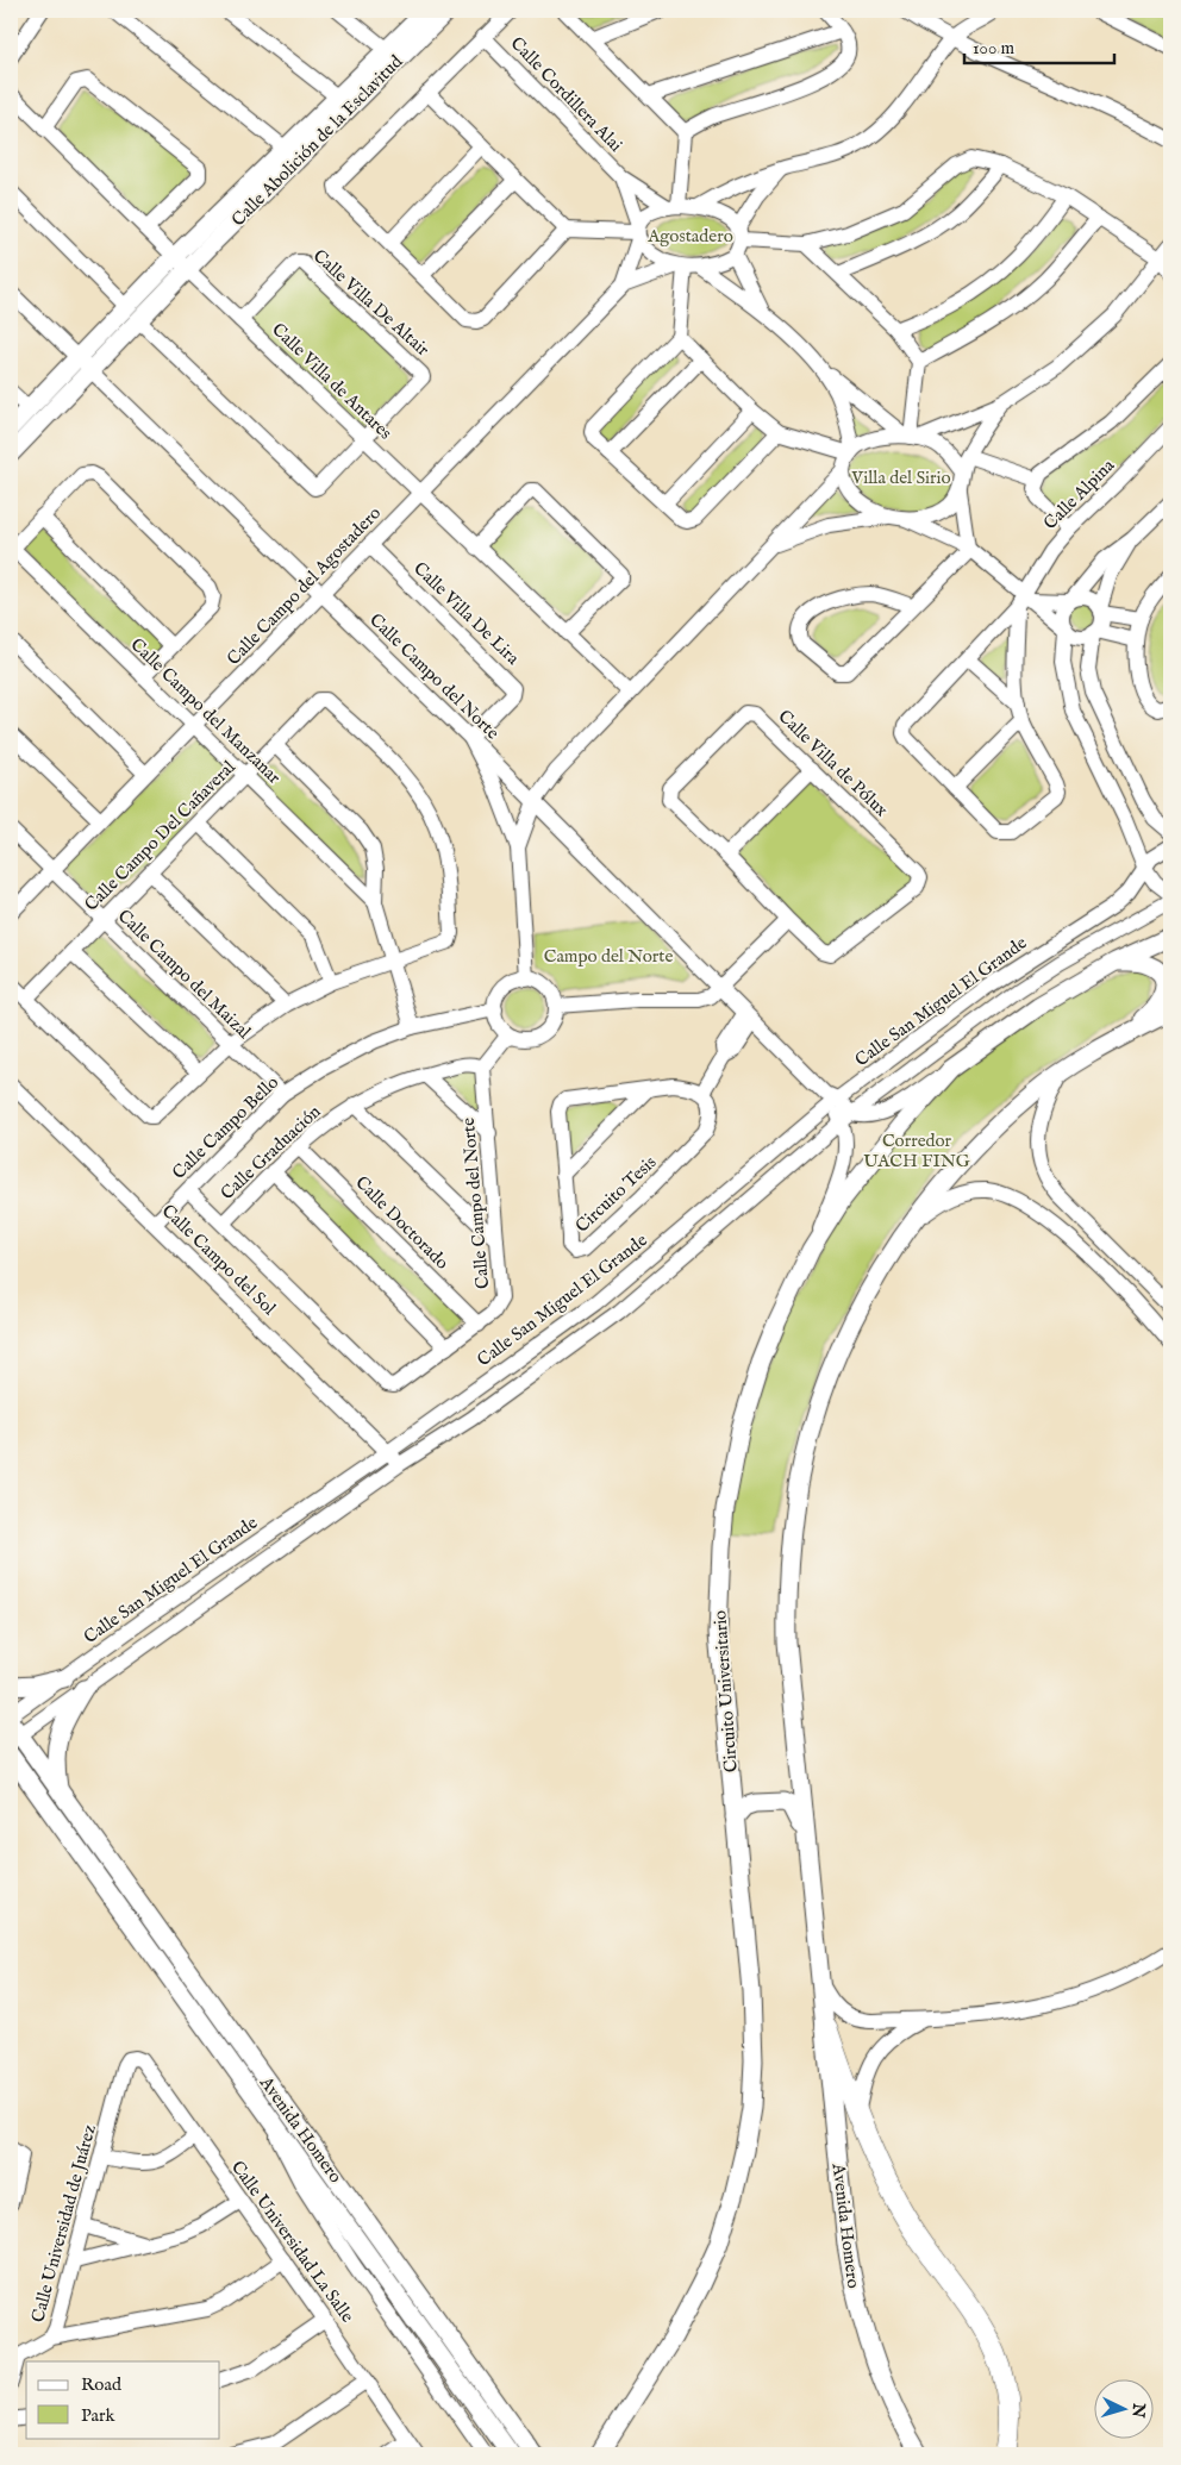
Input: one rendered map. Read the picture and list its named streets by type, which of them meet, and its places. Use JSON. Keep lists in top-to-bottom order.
{
  "streets": {
    "main road": ["Calle Abolición de la Esclavitud", "Circuito Universitario", "Avenida Homero"],
    "street": [
      "Calle Cordillera Alai",
      "Calle Villa De Altair",
      "Calle Villa de Antares",
      "Calle Alpina",
      "Calle Campo del Agostadero",
      "Calle Villa De Lira",
      "Calle Campo del Norte",
      "Calle Campo del Manzanar",
      "Calle Villa de Pólux",
      "Calle Campo Del Cañaveral",
      "Calle Campo del Maizal",
      "Calle San Miguel El Grande",
      "Calle Campo Bello",
      "Calle Graduación",
      "Circuito Tesis",
      "Calle Doctorado",
      "Calle Campo del Sol",
      "Calle Universidad de Juárez",
      "Calle Universidad La Salle"
    ]
  },
  "crossings": [
    ["Calle Abolición de la Esclavitud", "Calle Villa De Altair"],
    ["Calle Abolición de la Esclavitud", "Calle Villa de Antares"],
    ["Calle Abolición de la Esclavitud", "Calle Campo del Norte"],
    ["Calle Villa De Altair", "Calle Villa de Antares"],
    ["Calle Villa de Antares", "Calle Campo del Agostadero"],
    ["Calle Campo del Agostadero", "Calle Villa De Lira"],
    ["Calle Campo del Agostadero", "Calle Campo del Norte"],
    ["Calle Campo del Agostadero", "Calle Campo del Manzanar"],
    ["Calle Campo del Agostadero", "Calle Campo del Maizal"],
    ["Calle Villa De Lira", "Calle Campo del Norte"],
    ["Calle Campo del Norte", "Calle San Miguel El Grande"],
    ["Calle Campo del Norte", "Calle Campo Bello"],
    ["Calle Campo del Norte", "Calle Graduación"],
    ["Calle Campo del Norte", "Calle Doctorado"],
    ["Calle Campo del Manzanar", "Calle Campo Del Cañaveral"],
    ["Calle Campo Del Cañaveral", "Calle Campo del Maizal"],
    ["Calle Campo del Maizal", "Calle Campo Bello"],
    ["Calle San Miguel El Grande", "Calle Campo del Sol"],
    ["Calle San Miguel El Grande", "Avenida Homero"],
    ["Calle Campo Bello", "Calle Graduación"],
    ["Calle Campo Bello", "Calle Campo del Sol"],
    ["Calle Graduación", "Calle Doctorado"],
    ["Calle Universidad de Juárez", "Calle Universidad La Salle"]
  ],
  "parks": [
    "Agostadero",
    "Villa del Sirio",
    "Campo del Norte",
    "Corredor UACH FING"
  ],
  "legend": ["Road", "Park"],
  "scale_bar": "100 m",
  "north": "right"
}
